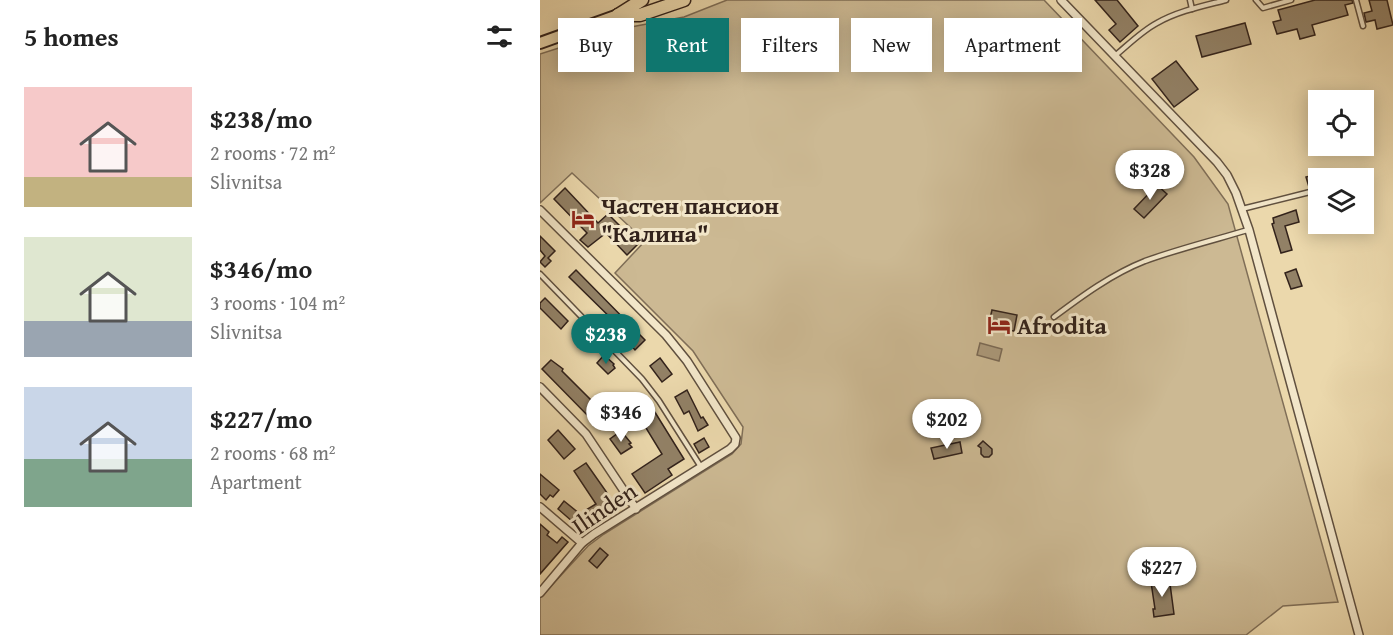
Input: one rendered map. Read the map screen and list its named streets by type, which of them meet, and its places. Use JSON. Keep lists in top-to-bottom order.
{
  "streets": {
    "street": ["Ilinden"]
  },
  "places": {
    "hotel": ["Частен пансион \"Калина\"", "Afrodita"]
  },
  "page": {
    "heading": "5 homes",
    "chip": [
      "Buy",
      "Rent",
      "Filters",
      "New",
      "Apartment"
    ],
    "list": [
      {
        "name": "$238/mo",
        "note": "2 rooms · 72 m² · Slivnitsa"
      },
      {
        "name": "$346/mo",
        "note": "3 rooms · 104 m² · Slivnitsa"
      },
      {
        "name": "$227/mo",
        "note": "2 rooms · 68 m² · Apartment"
      }
    ],
    "price": [
      "$328",
      "$238",
      "$346",
      "$202",
      "$227"
    ]
  }
}
